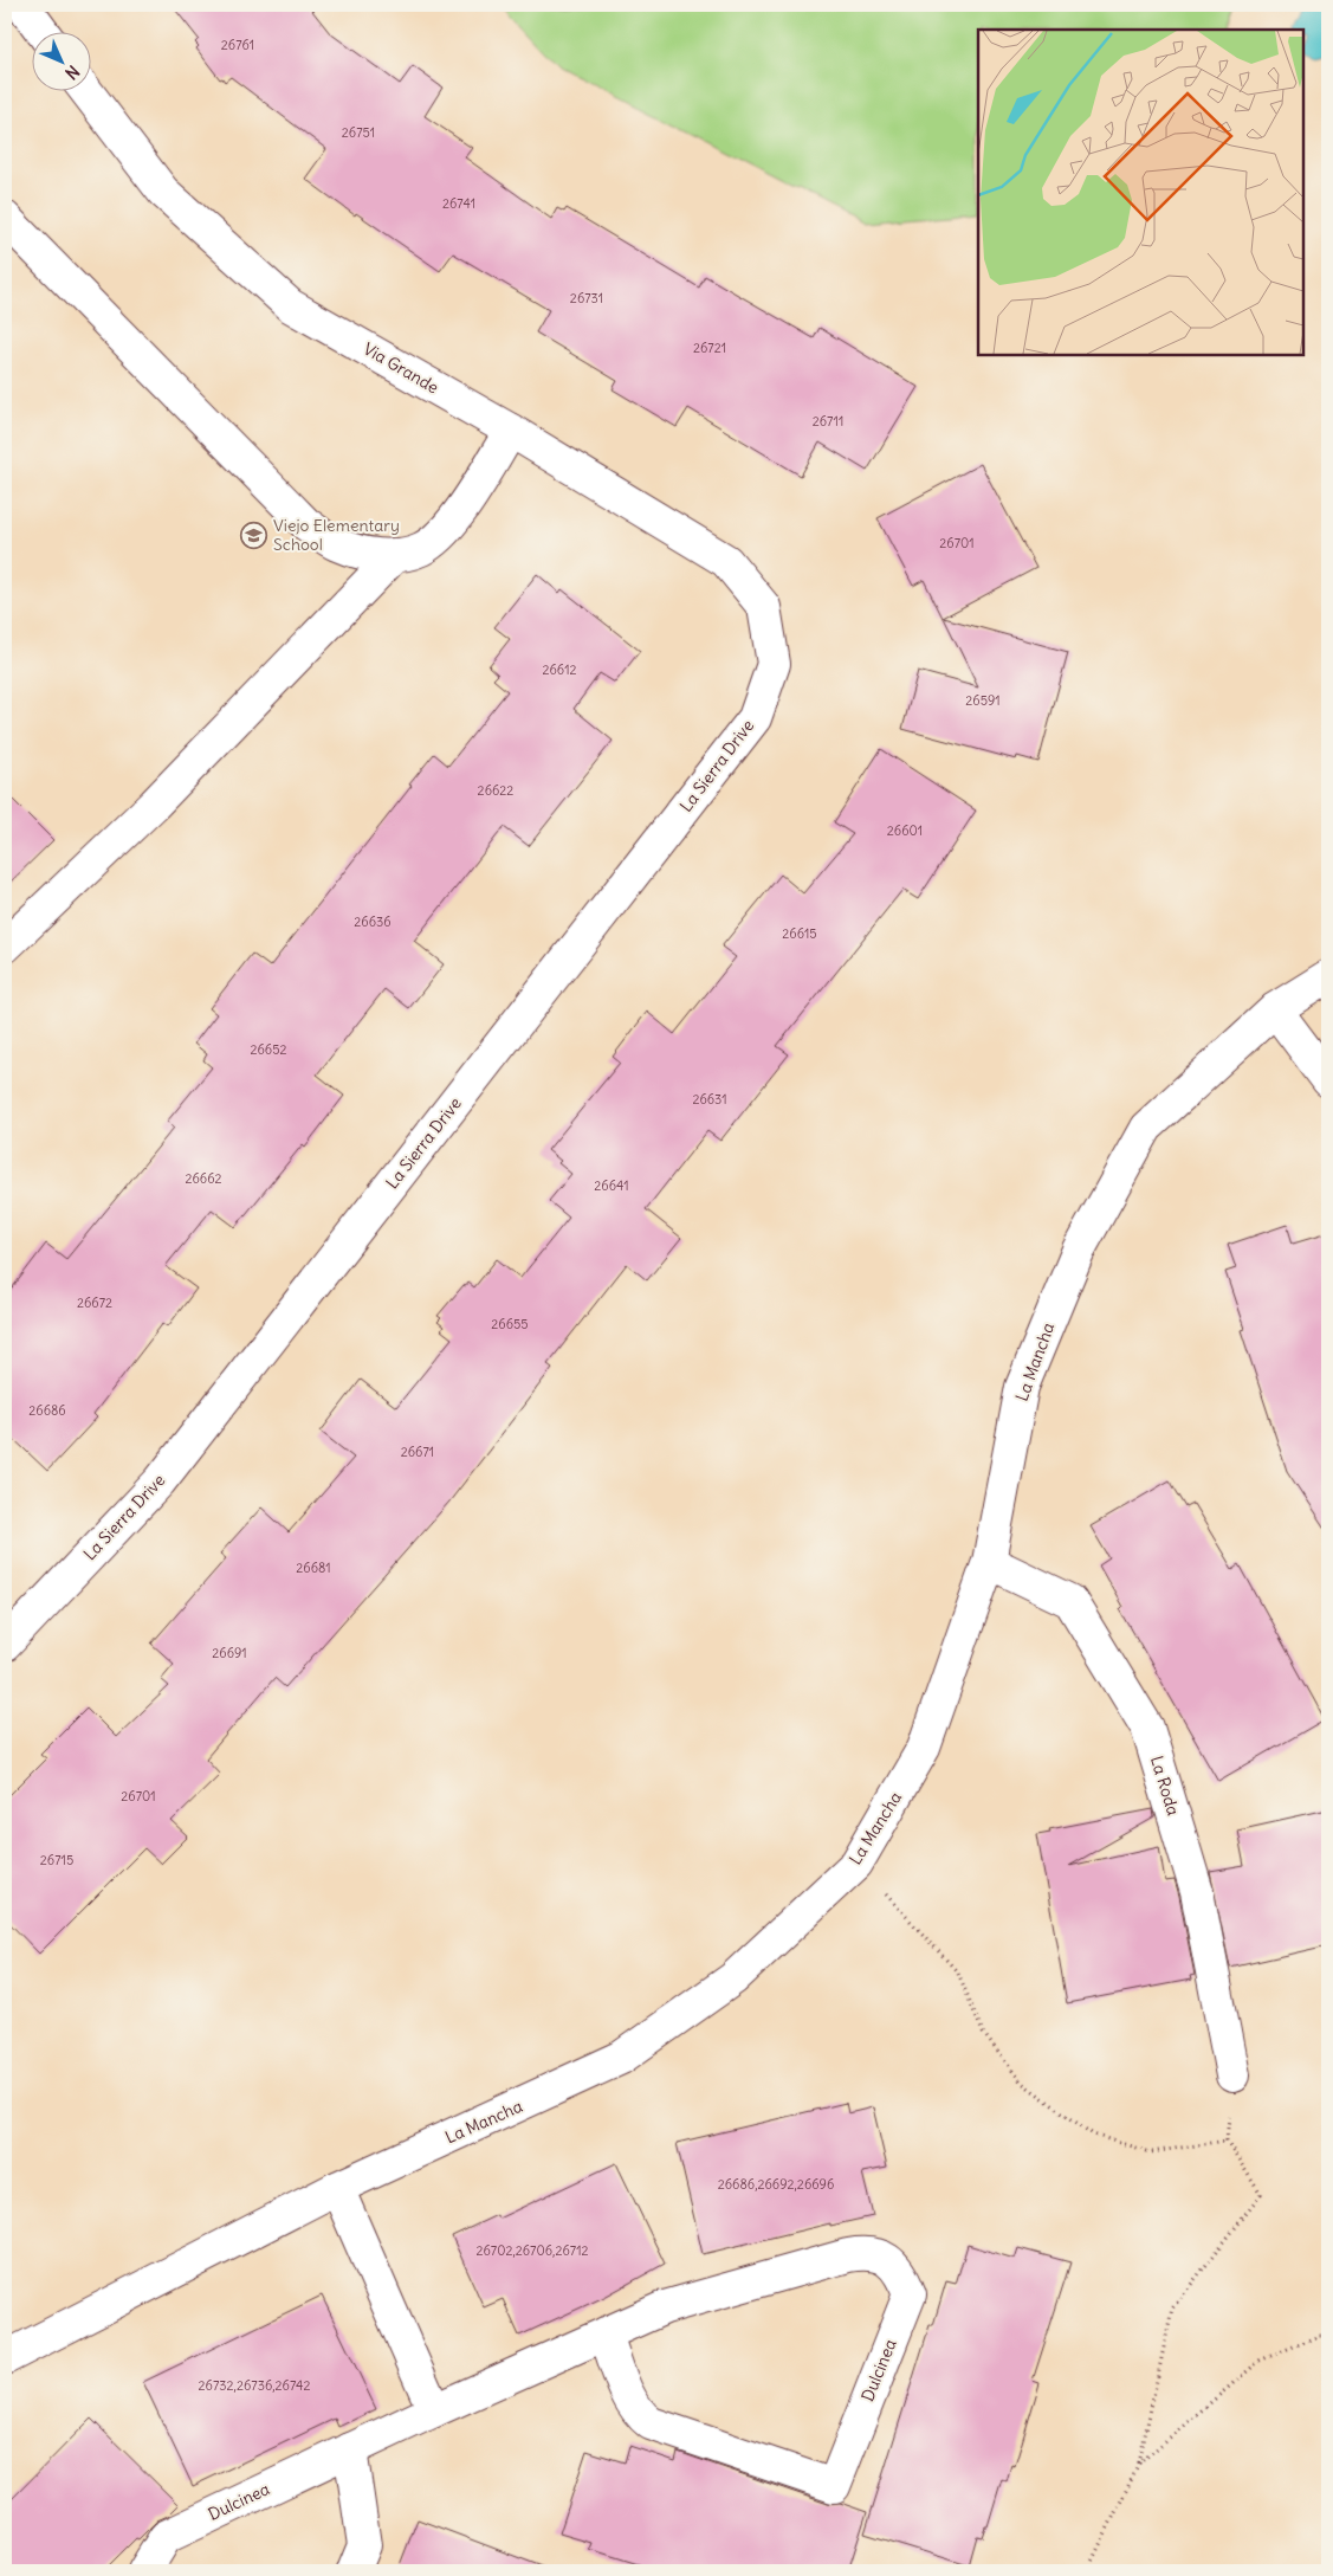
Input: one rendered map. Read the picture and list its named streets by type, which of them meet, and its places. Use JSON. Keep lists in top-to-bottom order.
{
  "streets": {
    "street": [
      "Via Grande",
      "La Sierra Drive",
      "La Mancha",
      "La Roda",
      "Dulcinea"
    ]
  },
  "crossings": [
    ["Via Grande", "La Sierra Drive"],
    ["La Mancha", "La Roda"]
  ],
  "places": {
    "school or university": ["Viejo Elementary School"]
  },
  "house_numbers": [
    "26761",
    "26751",
    "26741",
    "26731",
    "26721",
    "26711",
    "26701",
    "26612",
    "26591",
    "26622",
    "26601",
    "26636",
    "26615",
    "26652",
    "26631",
    "26662",
    "26641",
    "26672",
    "26655",
    "26686",
    "26671",
    "26681",
    "26691",
    "26701",
    "26715",
    "26686,26692,26696",
    "26702,26706,26712",
    "26732,26736,26742"
  ],
  "north": "bottom right"
}
